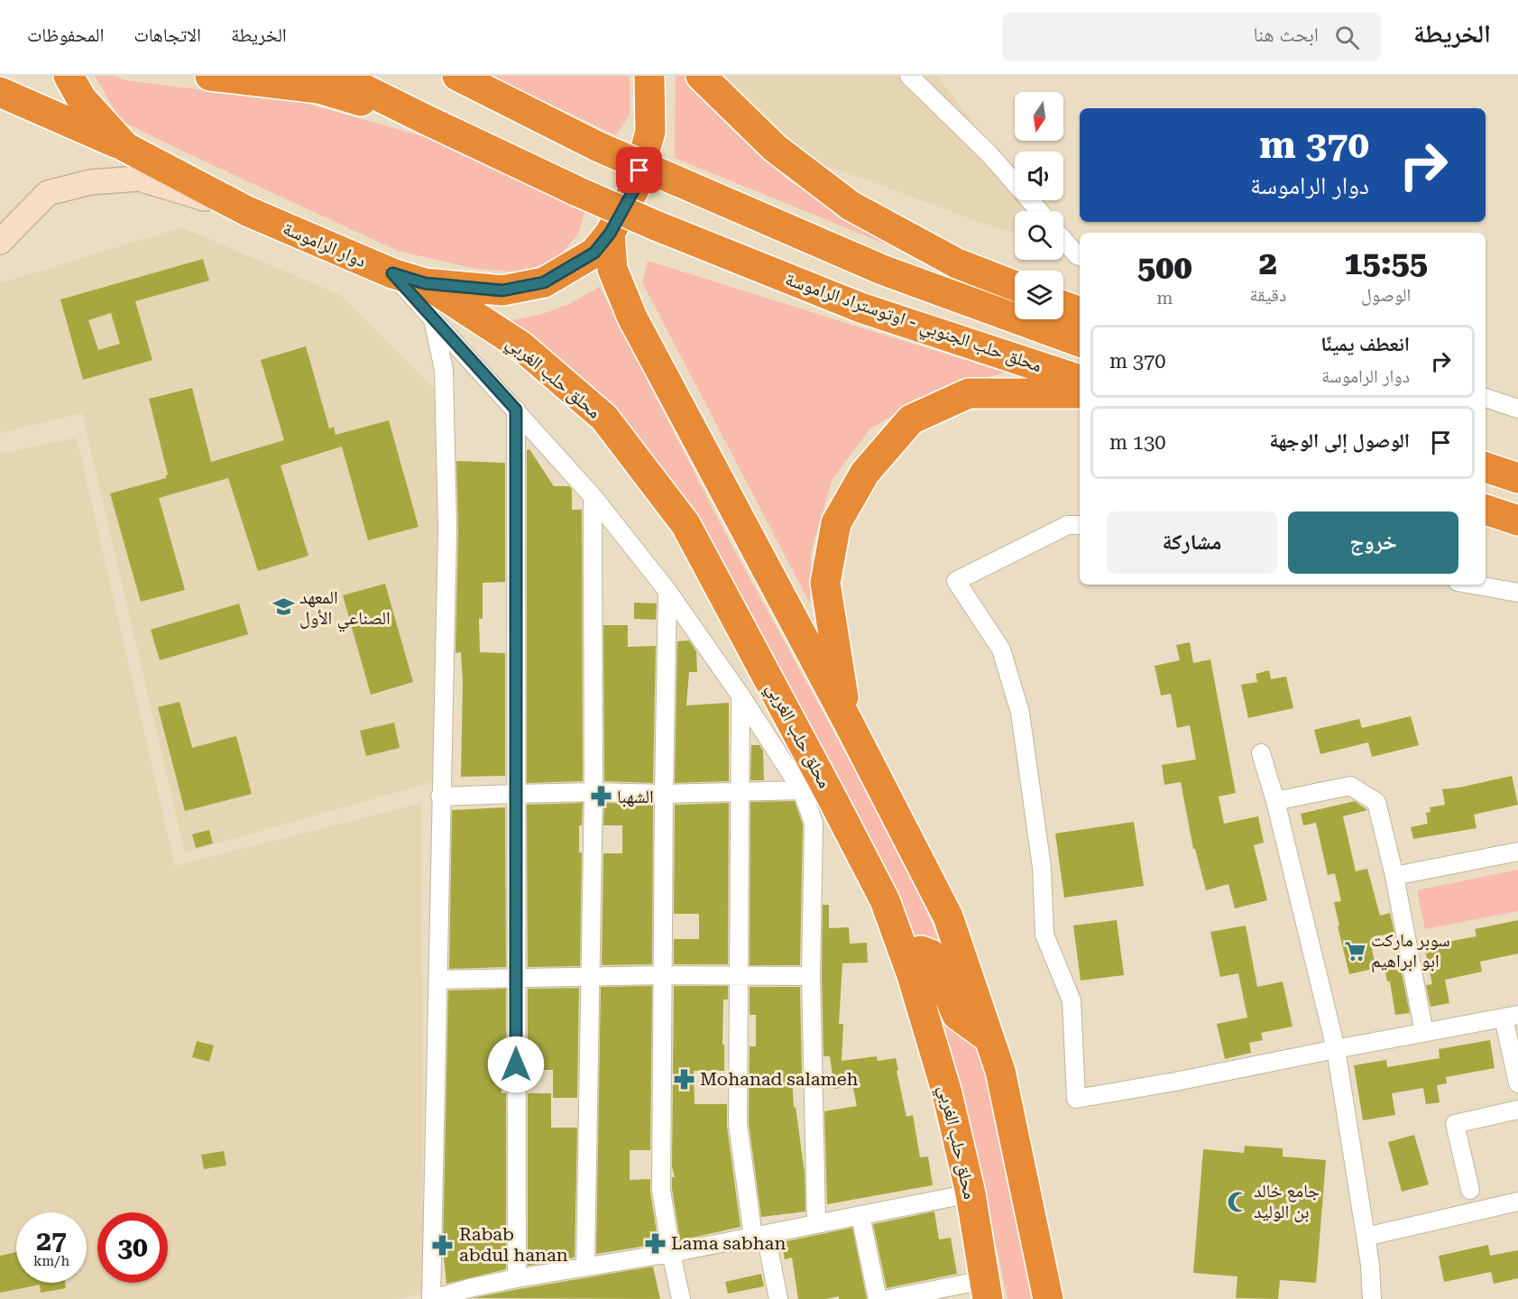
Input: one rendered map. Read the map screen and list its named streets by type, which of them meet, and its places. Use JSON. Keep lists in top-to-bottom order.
{
  "streets": {
    "highway": ["دوار الراموسة", "محلق حلب الجنوبي - اوتوستراد الراموسة", "محلق حلب الغربي"]
  },
  "crossings": [
    ["دوار الراموسة", "محلق حلب الغربي"]
  ],
  "places": {
    "school or university": ["المعهد الصناعي الأول"],
    "pharmacy": [
      "الشهبا",
      "Mohanad salameh",
      "Lama sabhan",
      "Rabab abdul hanan"
    ],
    "supermarket": ["سوبر ماركت ابو ابراهيم"],
    "mosque": ["جامع خالد بن الوليد"]
  },
  "north": "bottom",
  "page": {
    "header": "الخريطة",
    "search": "ابحث هنا",
    "nav": ["الخريطة", "الاتجاهات", "المحفوظات"],
    "turn": ["370 m", "دوار الراموسة"],
    "eta": [
      "15:55",
      "الوصول",
      "2",
      "دقيقة",
      "500",
      "m"
    ],
    "list": [
      {
        "name": "انعطف يمينًا",
        "note": "دوار الراموسة",
        "value": "370 m"
      },
      {
        "name": "الوصول إلى الوجهة",
        "value": "130 m"
      }
    ],
    "buttons": ["خروج", "مشاركة"],
    "speed": "27 km/h",
    "limit": "30"
  }
}
